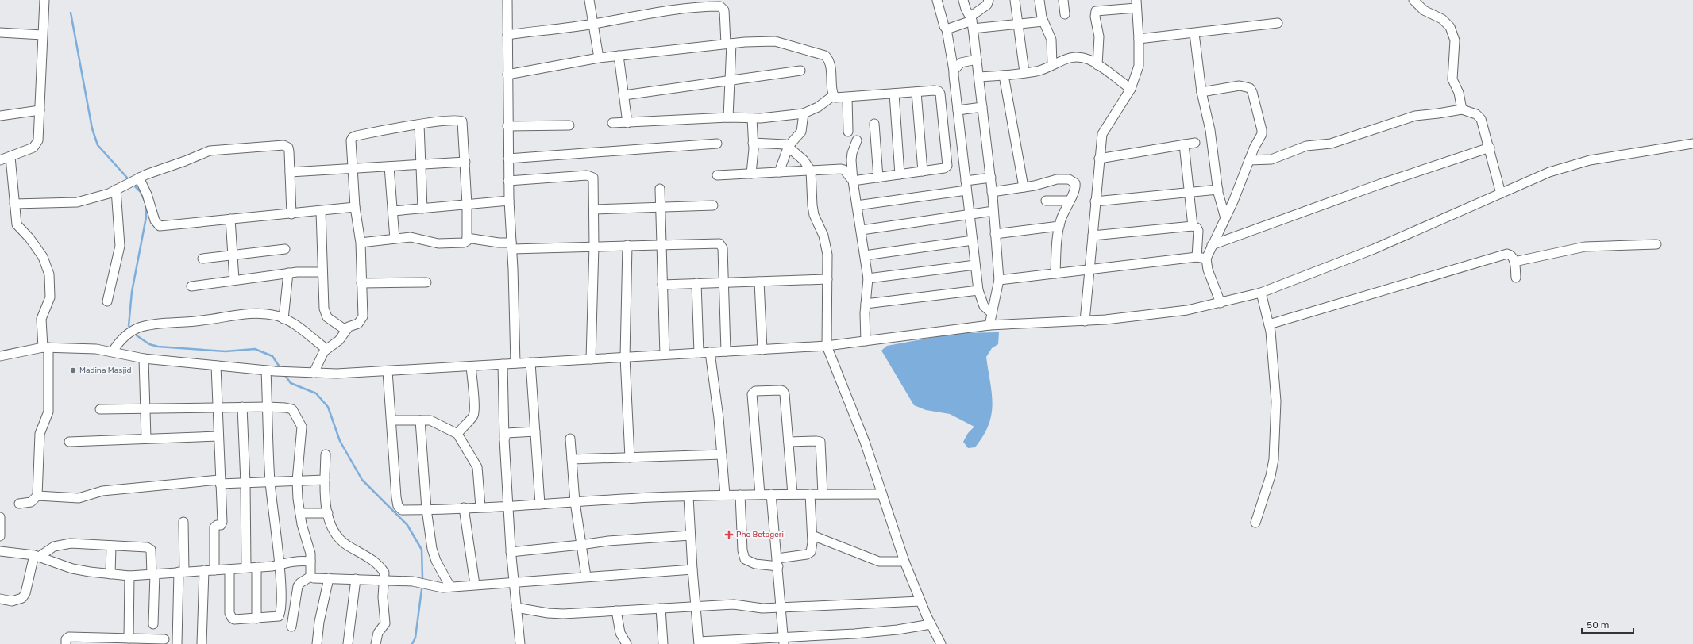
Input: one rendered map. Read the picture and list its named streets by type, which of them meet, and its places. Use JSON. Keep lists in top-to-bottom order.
{
  "places": {
    "other": ["Madina Masjid"],
    "health": ["Phc Betageri"]
  },
  "scale_bar": "50 m"
}
